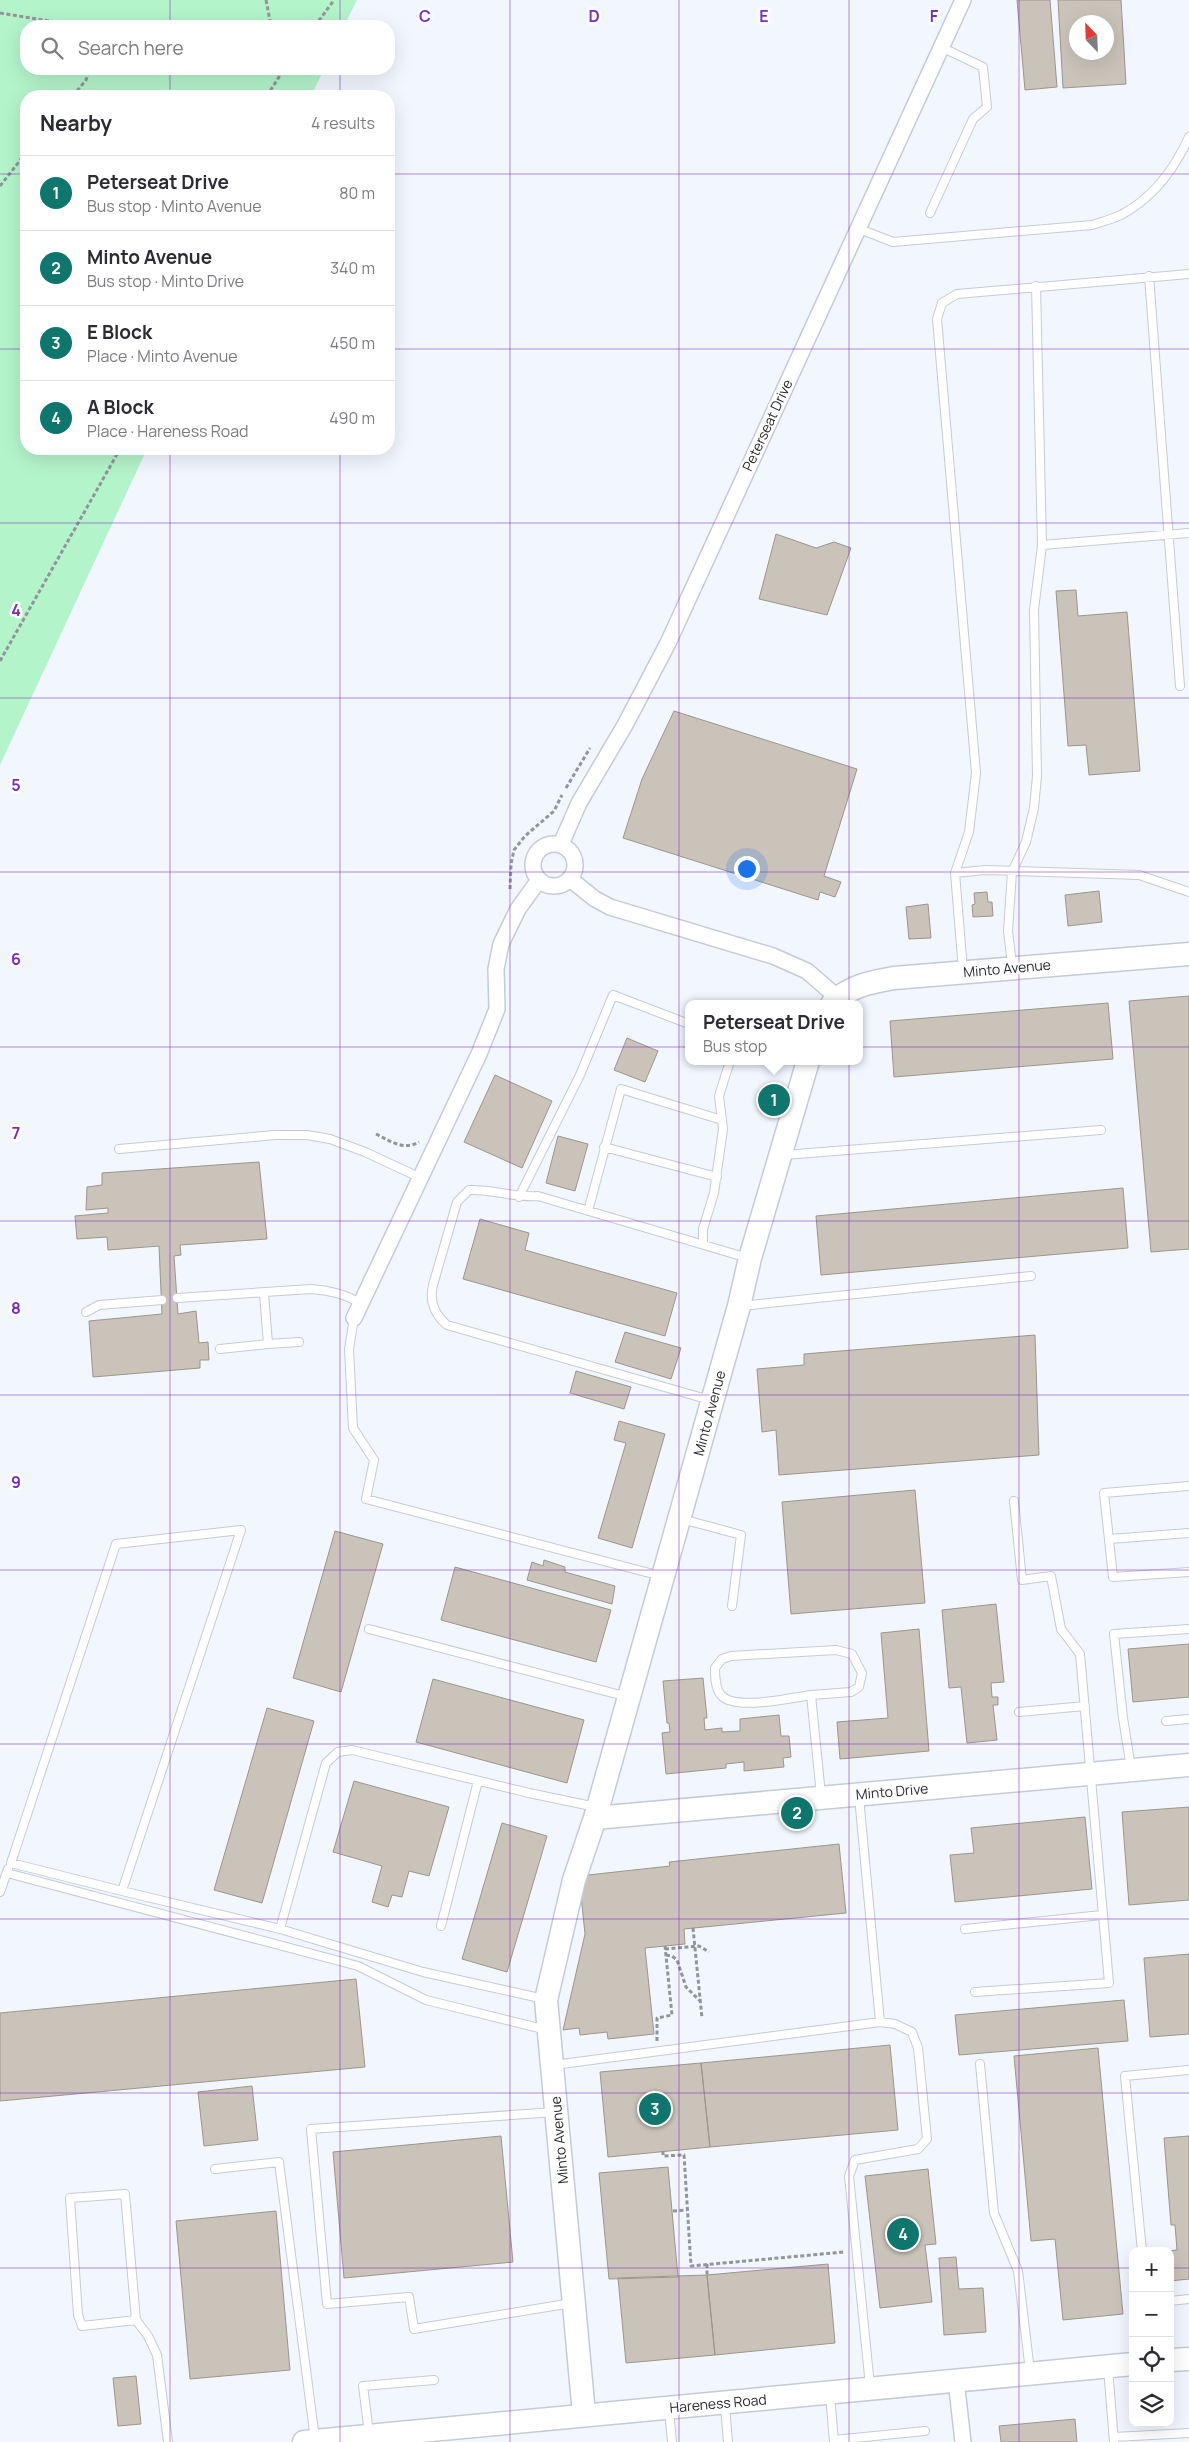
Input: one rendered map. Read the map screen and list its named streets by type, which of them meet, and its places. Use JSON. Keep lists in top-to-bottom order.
{
  "streets": {
    "street": [
      "Peterseat Drive",
      "Minto Avenue",
      "Minto Drive",
      "Hareness Road"
    ]
  },
  "crossings": [
    ["Minto Avenue", "Minto Drive"],
    ["Minto Avenue", "Hareness Road"]
  ],
  "north": "top left",
  "page": {
    "search": "Search here",
    "heading": ["Nearby", "4 results"],
    "list": [
      {
        "mark": "1",
        "name": "Peterseat Drive",
        "note": "Bus stop · Minto Avenue",
        "value": "80 m"
      },
      {
        "mark": "2",
        "name": "Minto Avenue",
        "note": "Bus stop · Minto Drive",
        "value": "340 m"
      },
      {
        "mark": "3",
        "name": "E Block",
        "note": "Place · Minto Avenue",
        "value": "450 m"
      },
      {
        "mark": "4",
        "name": "A Block",
        "note": "Place · Hareness Road",
        "value": "490 m"
      }
    ],
    "popup": ["Peterseat Drive", "Bus stop"],
    "pins": [
      "1",
      "2",
      "3",
      "4"
    ],
    "map_buttons": ["+", "−"]
  },
  "grid": {
    "columns": [
      "C",
      "D",
      "E",
      "F"
    ],
    "rows": [
      "4",
      "5",
      "6",
      "7",
      "8",
      "9"
    ]
  }
}
